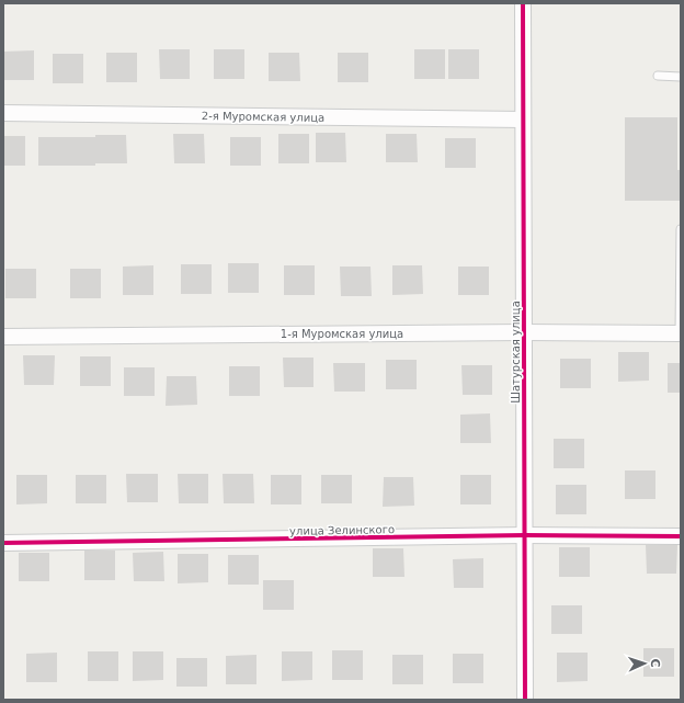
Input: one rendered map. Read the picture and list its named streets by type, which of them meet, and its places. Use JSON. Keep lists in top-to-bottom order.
{
  "streets": {
    "street": [
      "2-я Муромская улица",
      "1-я Муромская улица",
      "Шатурская улица",
      "улица Зелинского"
    ]
  },
  "crossings": [
    ["2-я Муромская улица", "Шатурская улица"],
    ["1-я Муромская улица", "Шатурская улица"],
    ["Шатурская улица", "улица Зелинского"]
  ],
  "north": "right"
}
